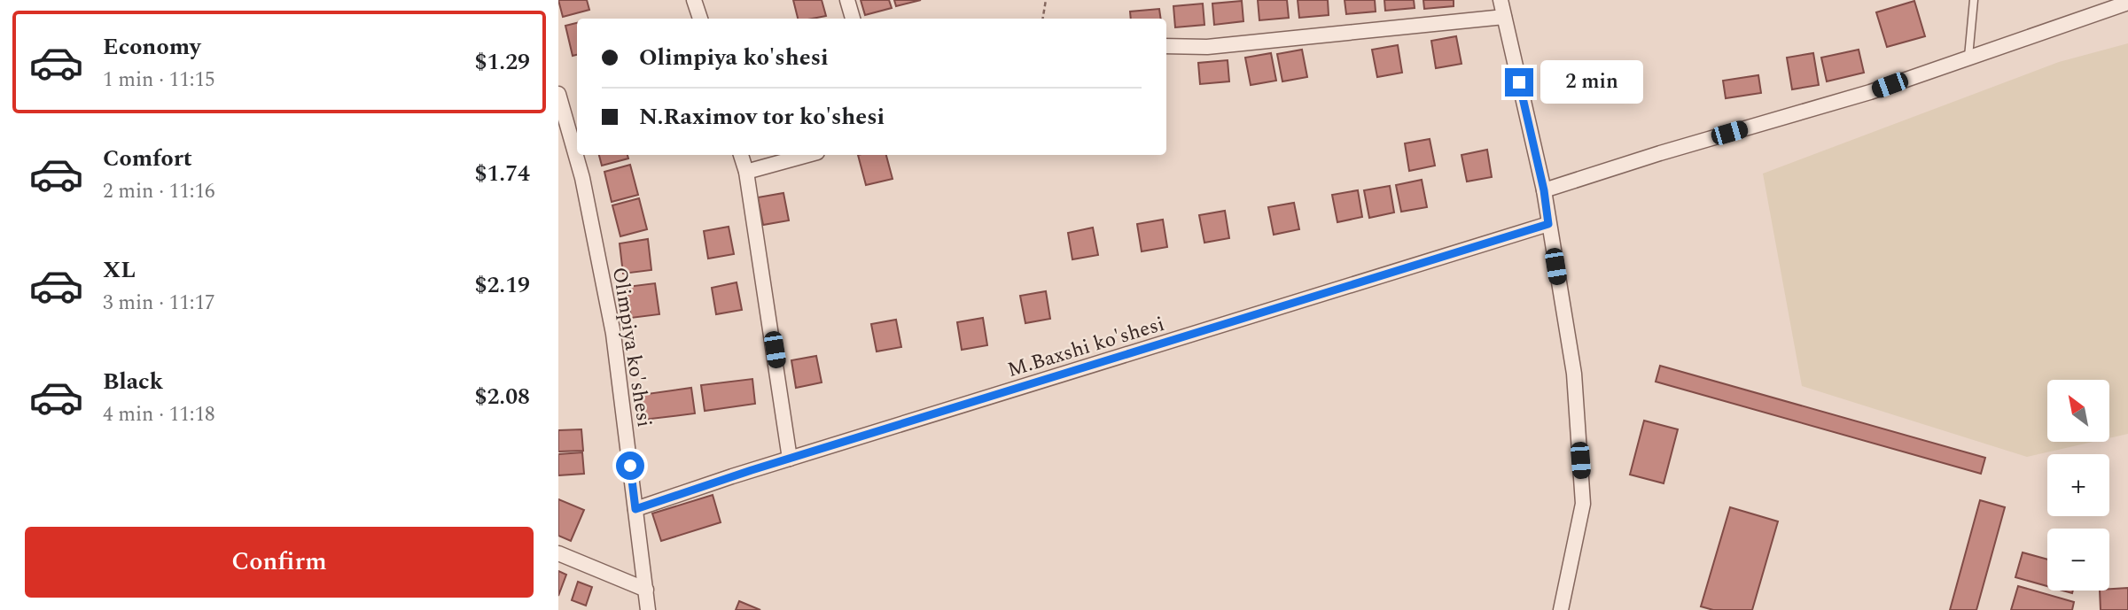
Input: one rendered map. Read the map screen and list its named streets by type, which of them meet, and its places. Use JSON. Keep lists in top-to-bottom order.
{
  "streets": {
    "street": ["M.Baxshi ko'shesi", "Olimpiya ko'shesi"]
  },
  "crossings": [
    ["M.Baxshi ko'shesi", "Olimpiya ko'shesi"]
  ],
  "north": "top left",
  "page": {
    "list": [
      {
        "name": "Economy",
        "note": "1 min · 11:15",
        "value": "$1.29"
      },
      {
        "name": "Comfort",
        "note": "2 min · 11:16",
        "value": "$1.74"
      },
      {
        "name": "XL",
        "note": "3 min · 11:17",
        "value": "$2.19"
      },
      {
        "name": "Black",
        "note": "4 min · 11:18",
        "value": "$2.08"
      }
    ],
    "banner": ["Olimpiya ko'shesi", "N.Raximov tor ko'shesi"],
    "bubble": "2 min",
    "map_buttons": ["+", "−"],
    "buttons": "Confirm"
  }
}
